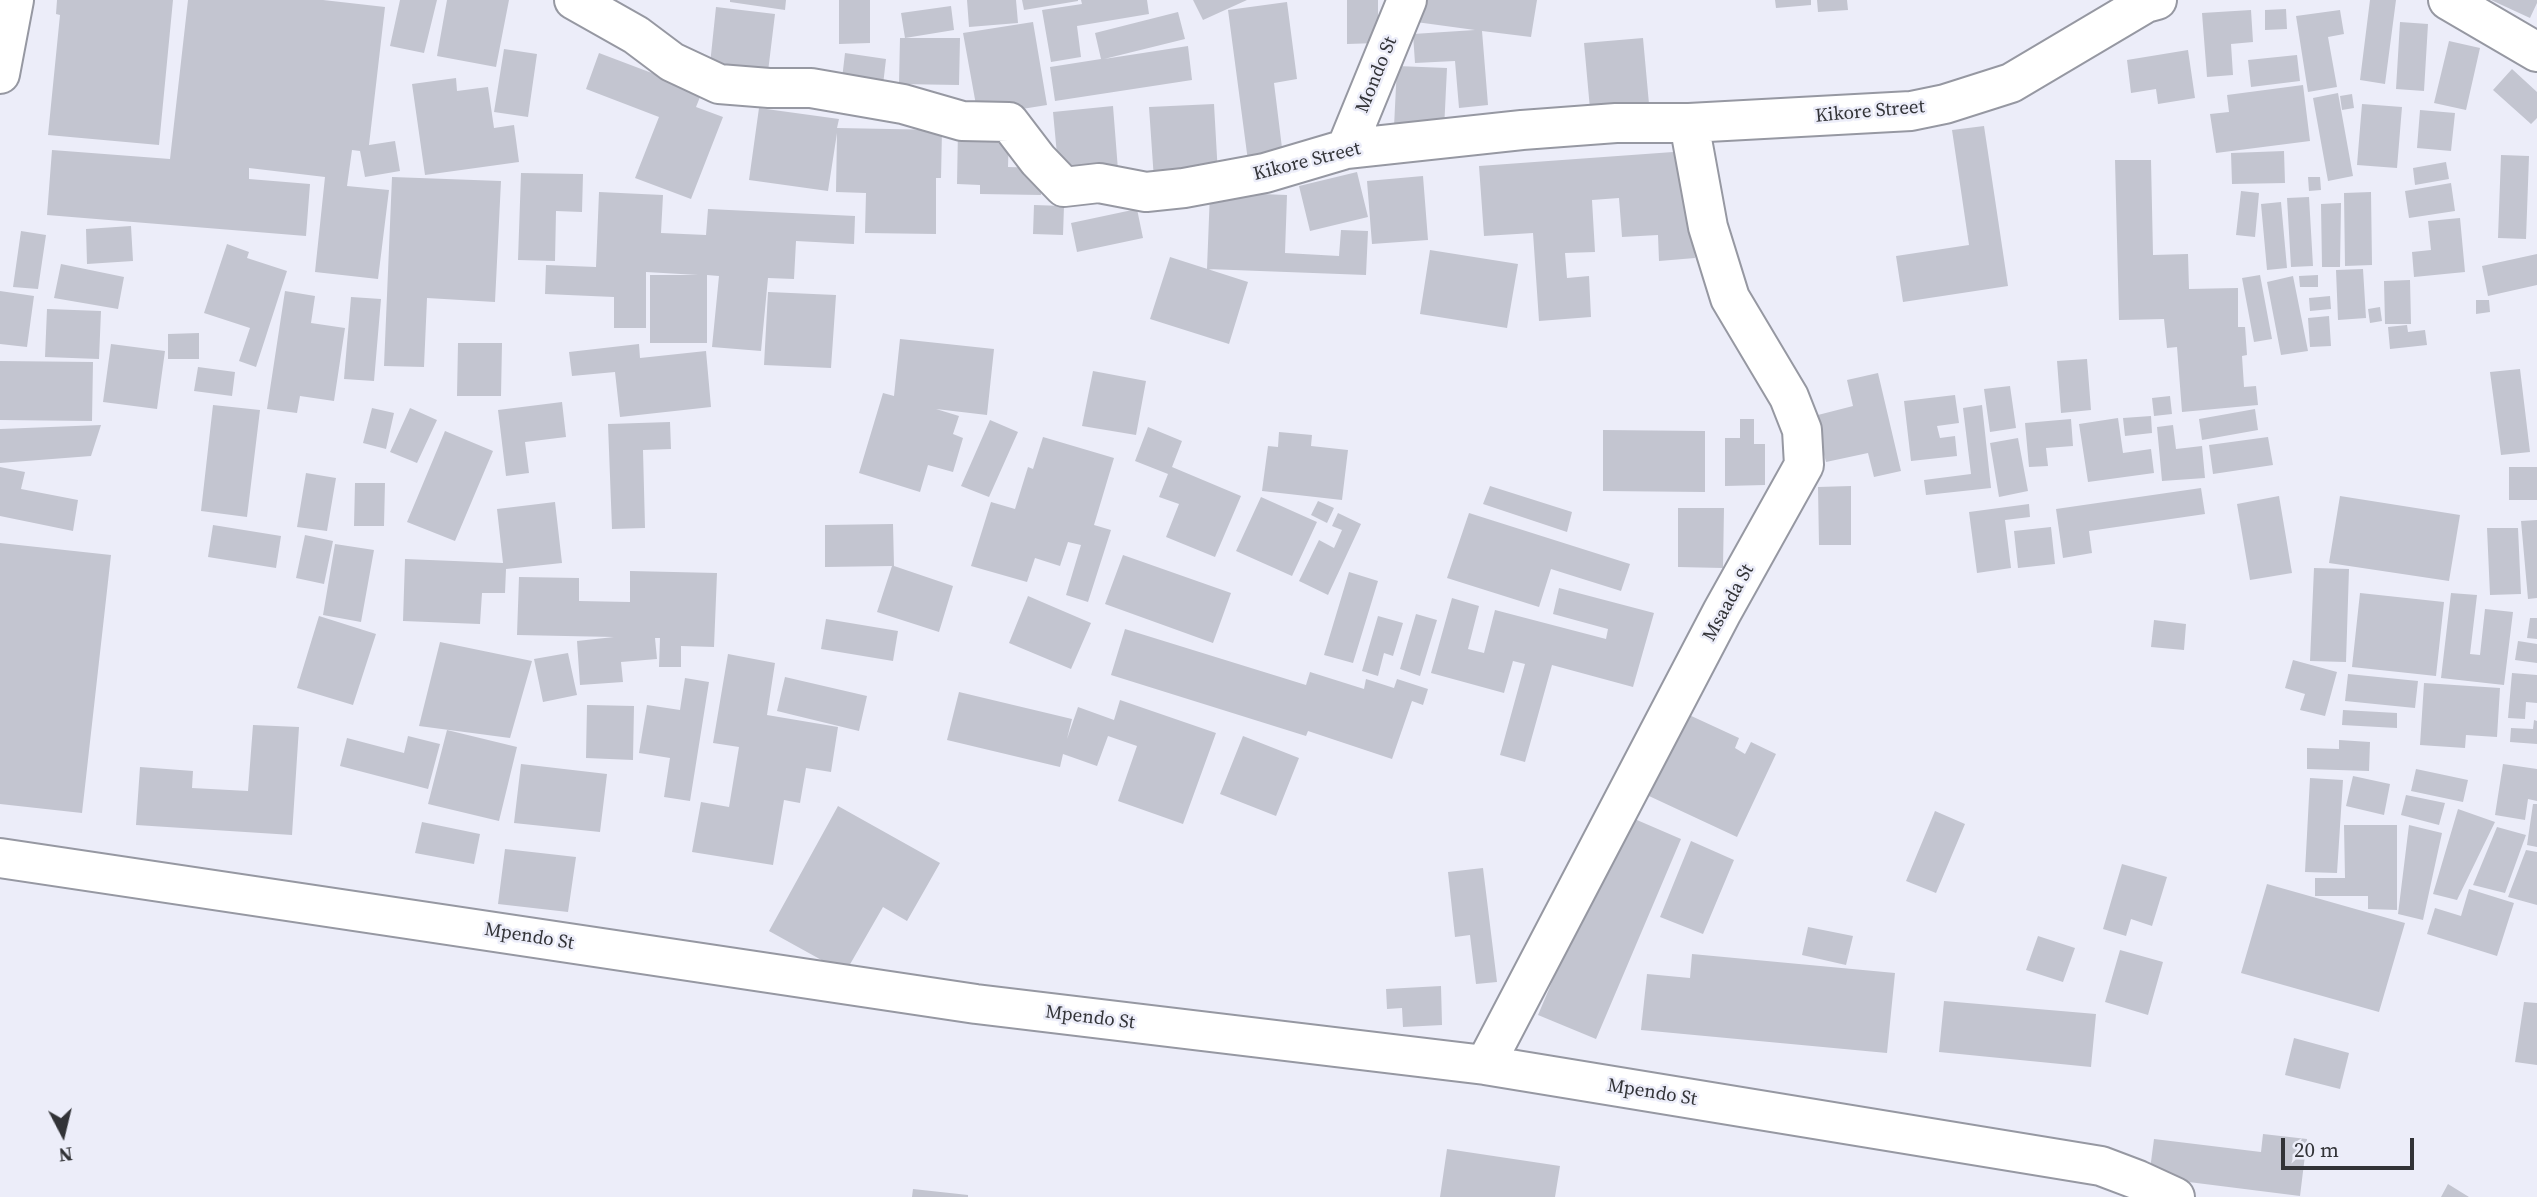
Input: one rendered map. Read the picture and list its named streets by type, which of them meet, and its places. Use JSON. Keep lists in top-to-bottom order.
{
  "streets": {
    "street": [
      "Mondo St",
      "Kikore Street",
      "Msaada St",
      "Mpendo St"
    ]
  },
  "crossings": [
    ["Mondo St", "Kikore Street"],
    ["Kikore Street", "Msaada St"],
    ["Msaada St", "Mpendo St"]
  ],
  "scale_bar": "20 m",
  "north": "bottom"
}
